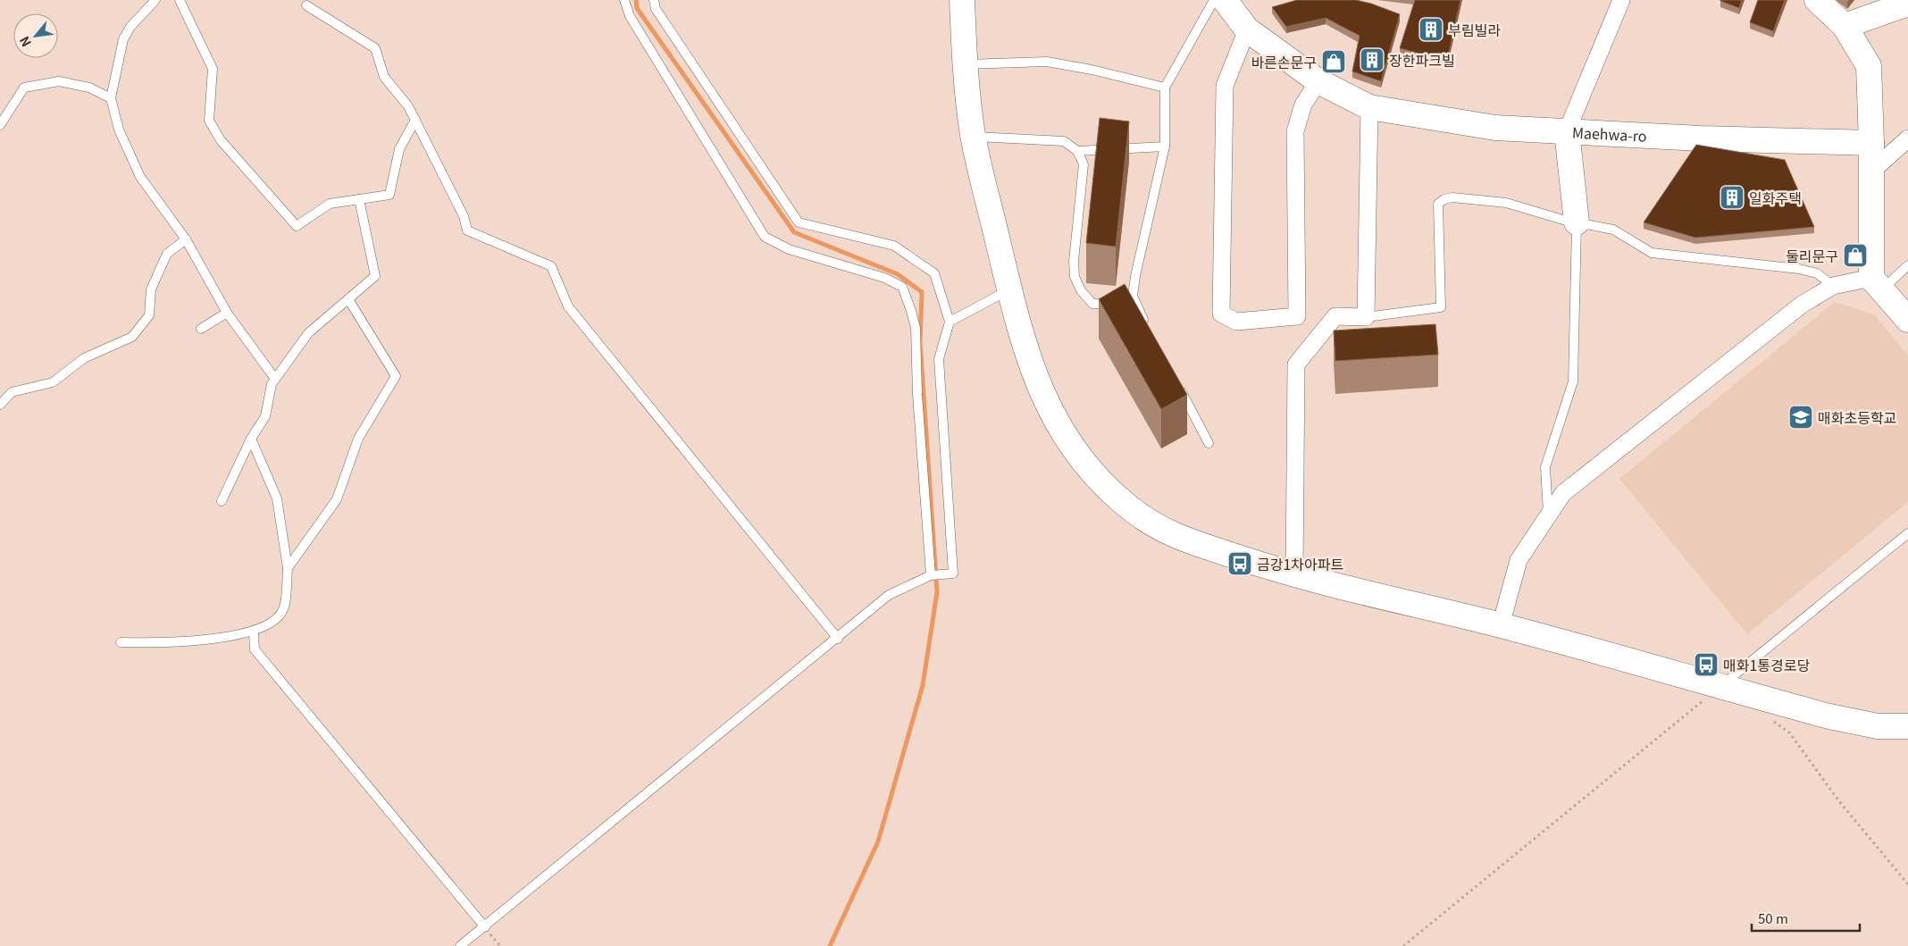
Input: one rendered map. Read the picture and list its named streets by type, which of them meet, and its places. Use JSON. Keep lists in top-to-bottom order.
{
  "streets": {
    "street": ["Maehwa-ro"]
  },
  "places": {
    "building": ["부림빌라", "장한파크빌", "일화주택"],
    "shop": ["바른손문구", "둘리문구"],
    "school or university": ["매화초등학교"],
    "bus stop": ["금강1차아파트", "매화1통경로당"]
  },
  "scale_bar": "50 m",
  "north": "bottom left"
}
